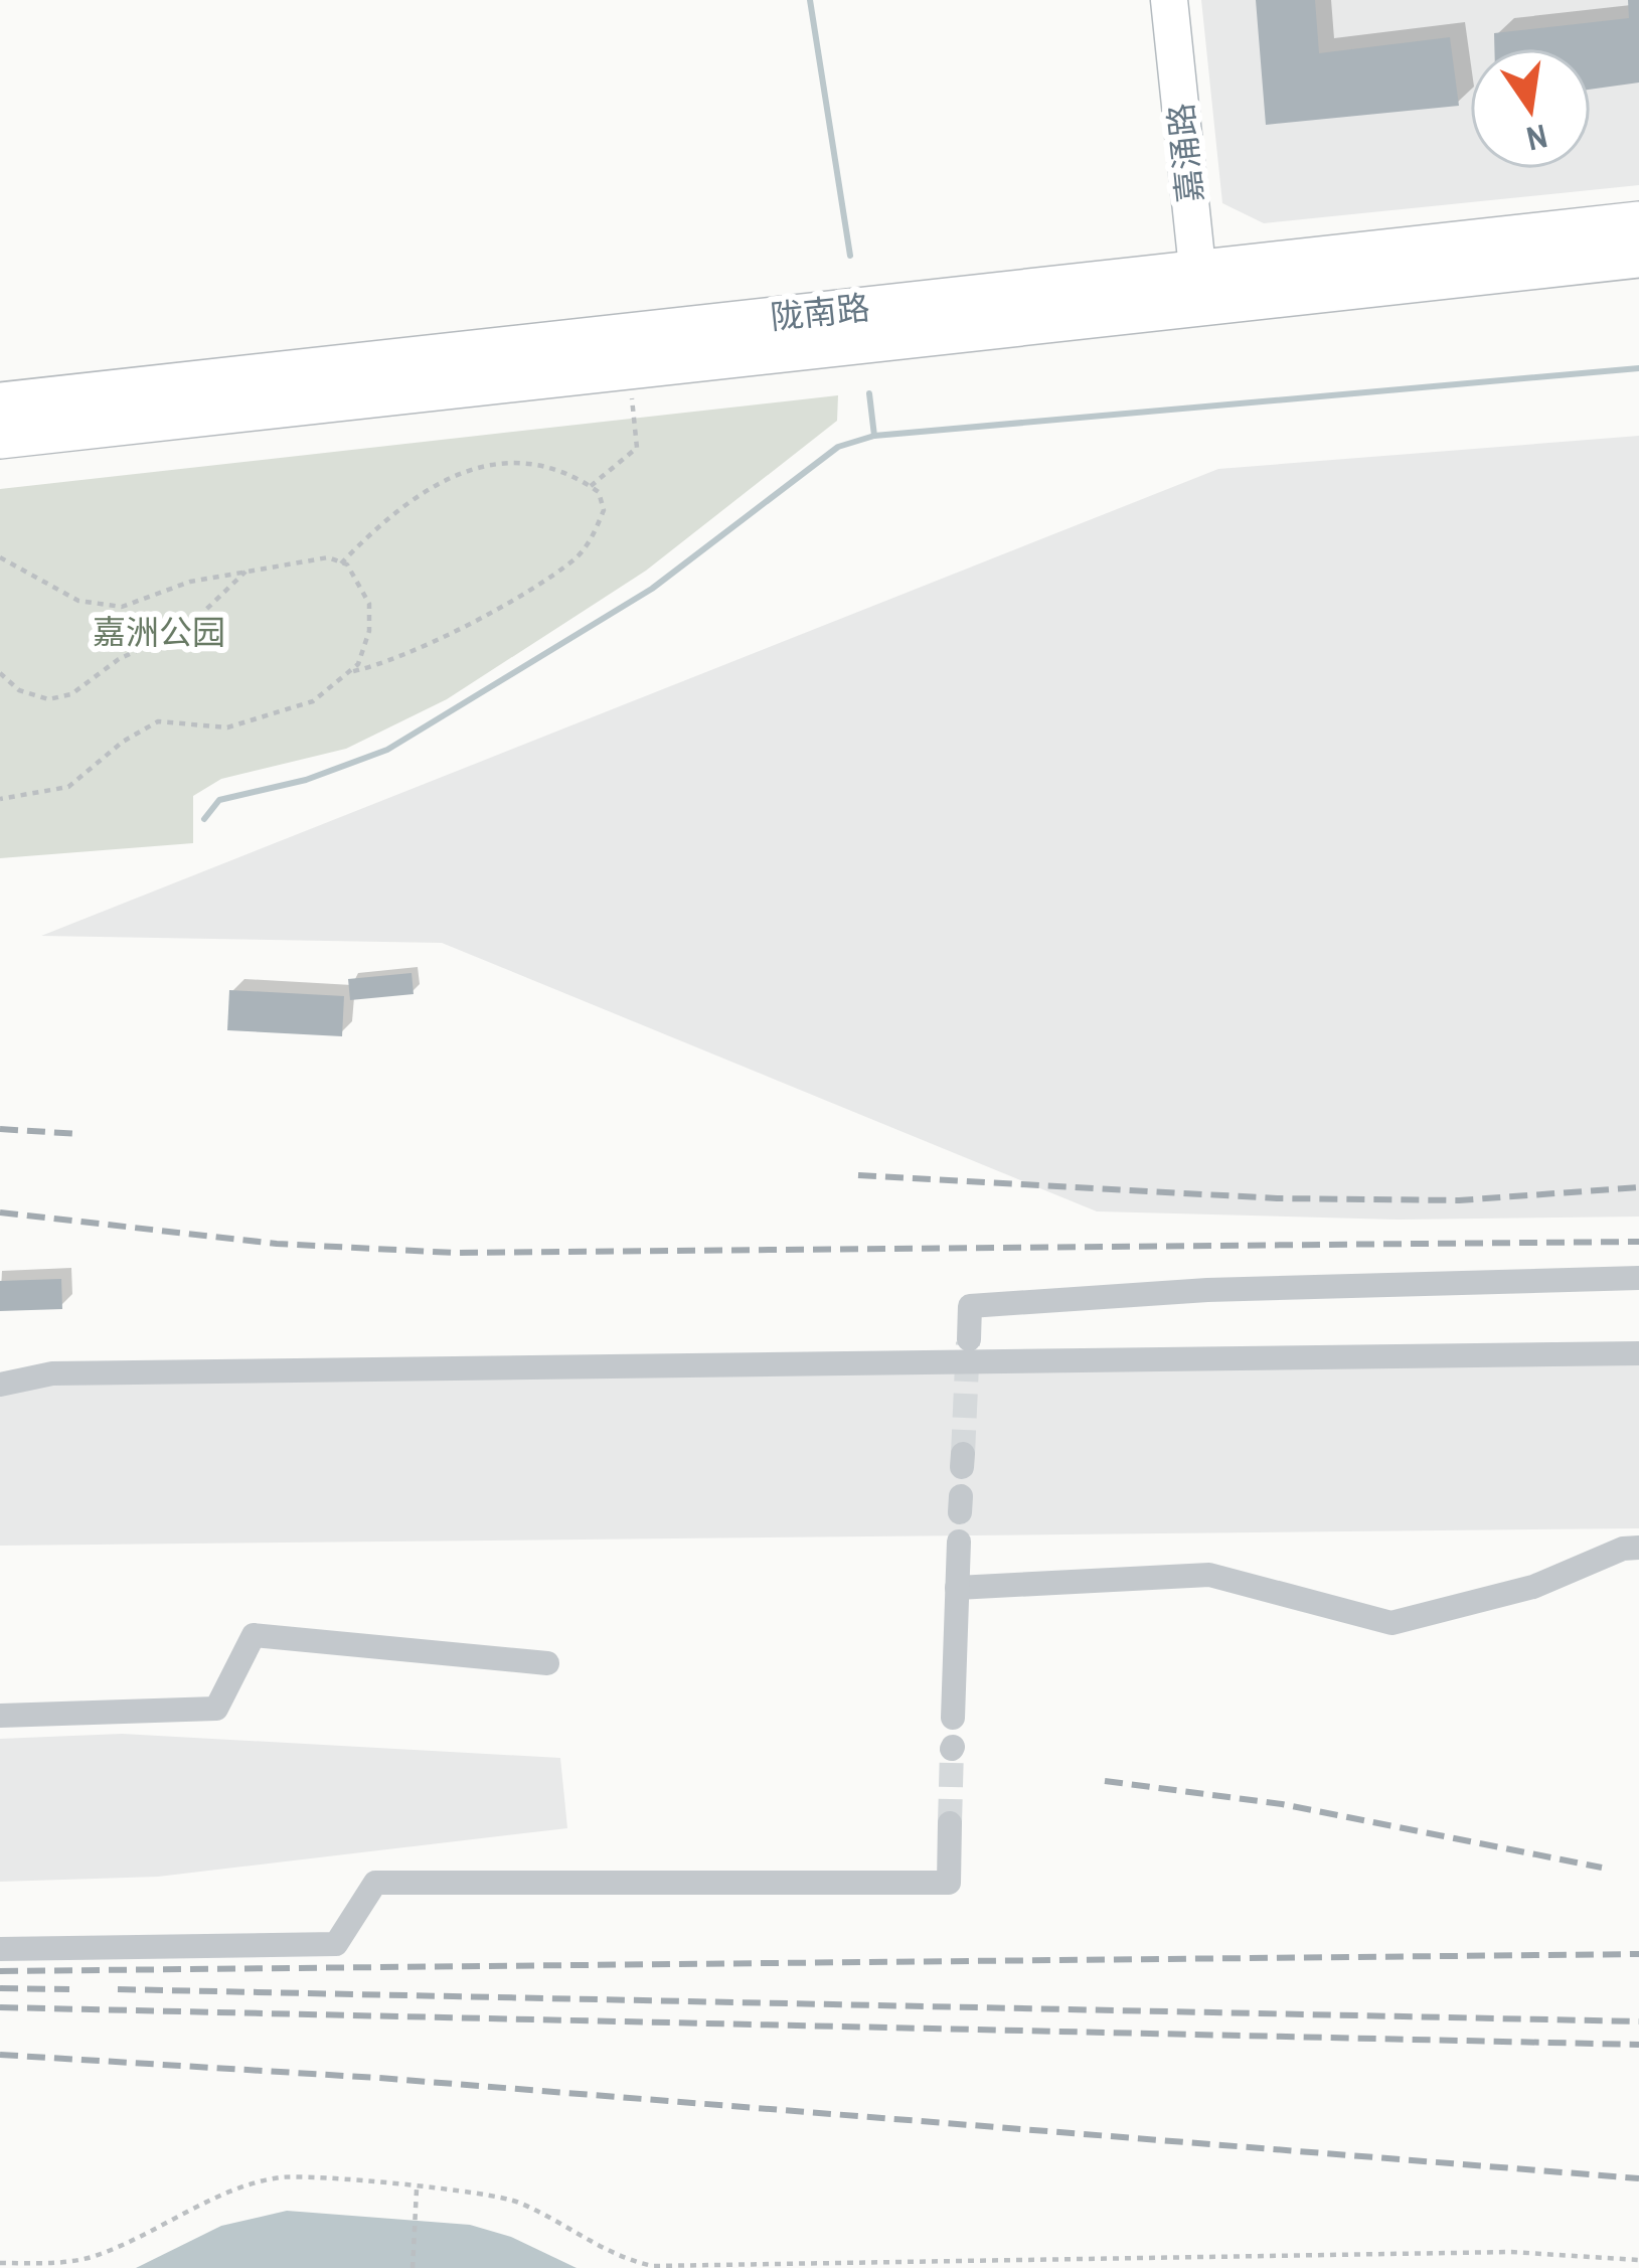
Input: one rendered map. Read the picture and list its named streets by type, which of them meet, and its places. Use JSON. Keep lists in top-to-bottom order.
{
  "streets": {
    "main road": ["陇南路"],
    "street": ["嘉涌路"]
  },
  "crossings": [
    ["嘉涌路", "陇南路"]
  ],
  "parks": ["嘉洲公园"],
  "north": "bottom"
}
